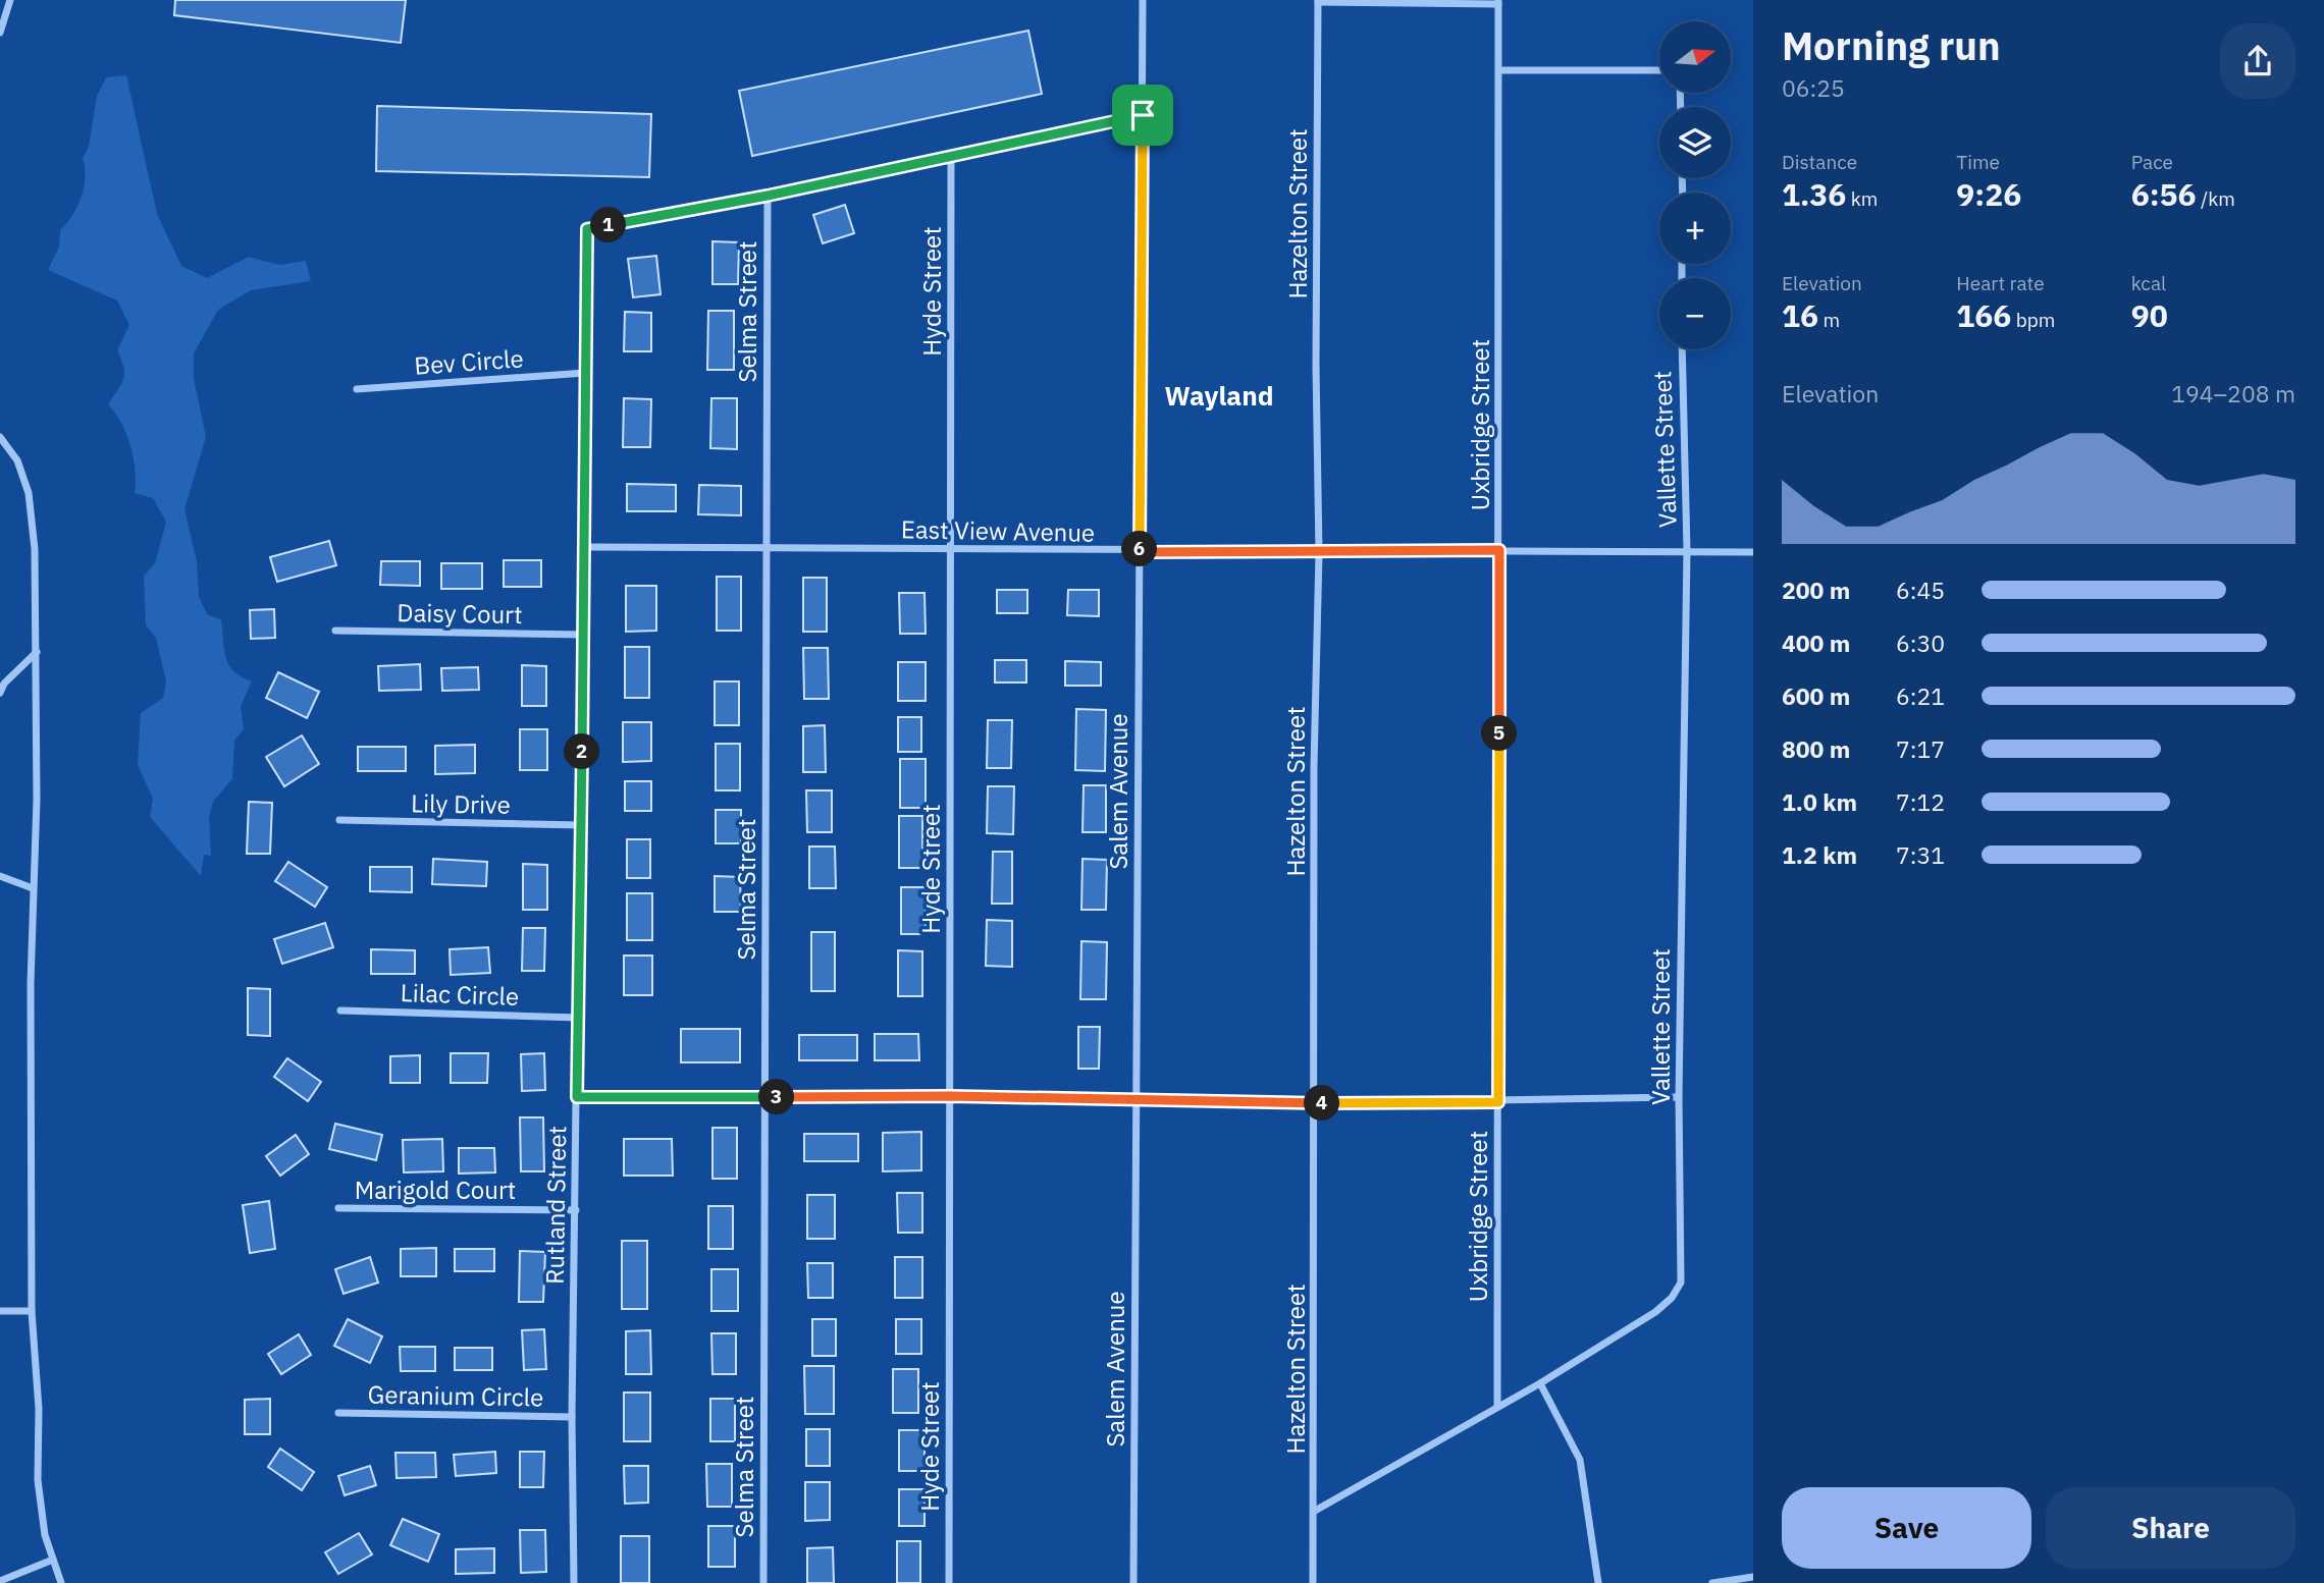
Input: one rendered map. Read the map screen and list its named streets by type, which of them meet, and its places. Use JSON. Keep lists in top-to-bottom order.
{
  "streets": {
    "street": [
      "Hazelton Street",
      "Hyde Street",
      "Selma Street",
      "Bev Circle",
      "Uxbridge Street",
      "Vallette Street",
      "East View Avenue",
      "Daisy Court",
      "Salem Avenue",
      "Lily Drive",
      "Lilac Circle",
      "Marigold Court",
      "Rutland Street",
      "Geranium Circle"
    ]
  },
  "crossings": [
    ["Hazelton Street", "Vallette Street"],
    ["Hazelton Street", "East View Avenue"],
    ["Hyde Street", "East View Avenue"],
    ["Selma Street", "East View Avenue"],
    ["Selma Street", "Rutland Street"],
    ["Bev Circle", "Rutland Street"],
    ["Uxbridge Street", "Vallette Street"],
    ["Uxbridge Street", "East View Avenue"],
    ["Vallette Street", "East View Avenue"],
    ["East View Avenue", "Salem Avenue"],
    ["East View Avenue", "Rutland Street"],
    ["Daisy Court", "Rutland Street"],
    ["Lily Drive", "Rutland Street"],
    ["Lilac Circle", "Rutland Street"],
    ["Marigold Court", "Rutland Street"],
    ["Rutland Street", "Geranium Circle"]
  ],
  "districts": ["Wayland"],
  "north": "right",
  "page": {
    "heading": ["Morning run", "06:25"],
    "map_buttons": ["+", "−"],
    "stats": [
      ["Distance", "1.36 km"],
      ["Time", "9:26"],
      ["Pace", "6:56 /km"],
      ["Elevation", "16 m"],
      ["Heart rate", "166 bpm"],
      ["kcal", "90"]
    ],
    "pins": [
      "1",
      "6",
      "5",
      "2",
      "3",
      "4"
    ],
    "chart": ["Elevation", "194–208 m"],
    "list": [
      {
        "name": "200 m",
        "note": "6:45"
      },
      {
        "name": "400 m",
        "note": "6:30"
      },
      {
        "name": "600 m",
        "note": "6:21"
      },
      {
        "name": "800 m",
        "note": "7:17"
      },
      {
        "name": "1.0 km",
        "note": "7:12"
      },
      {
        "name": "1.2 km",
        "note": "7:31"
      }
    ],
    "buttons": ["Save", "Share"]
  }
}
